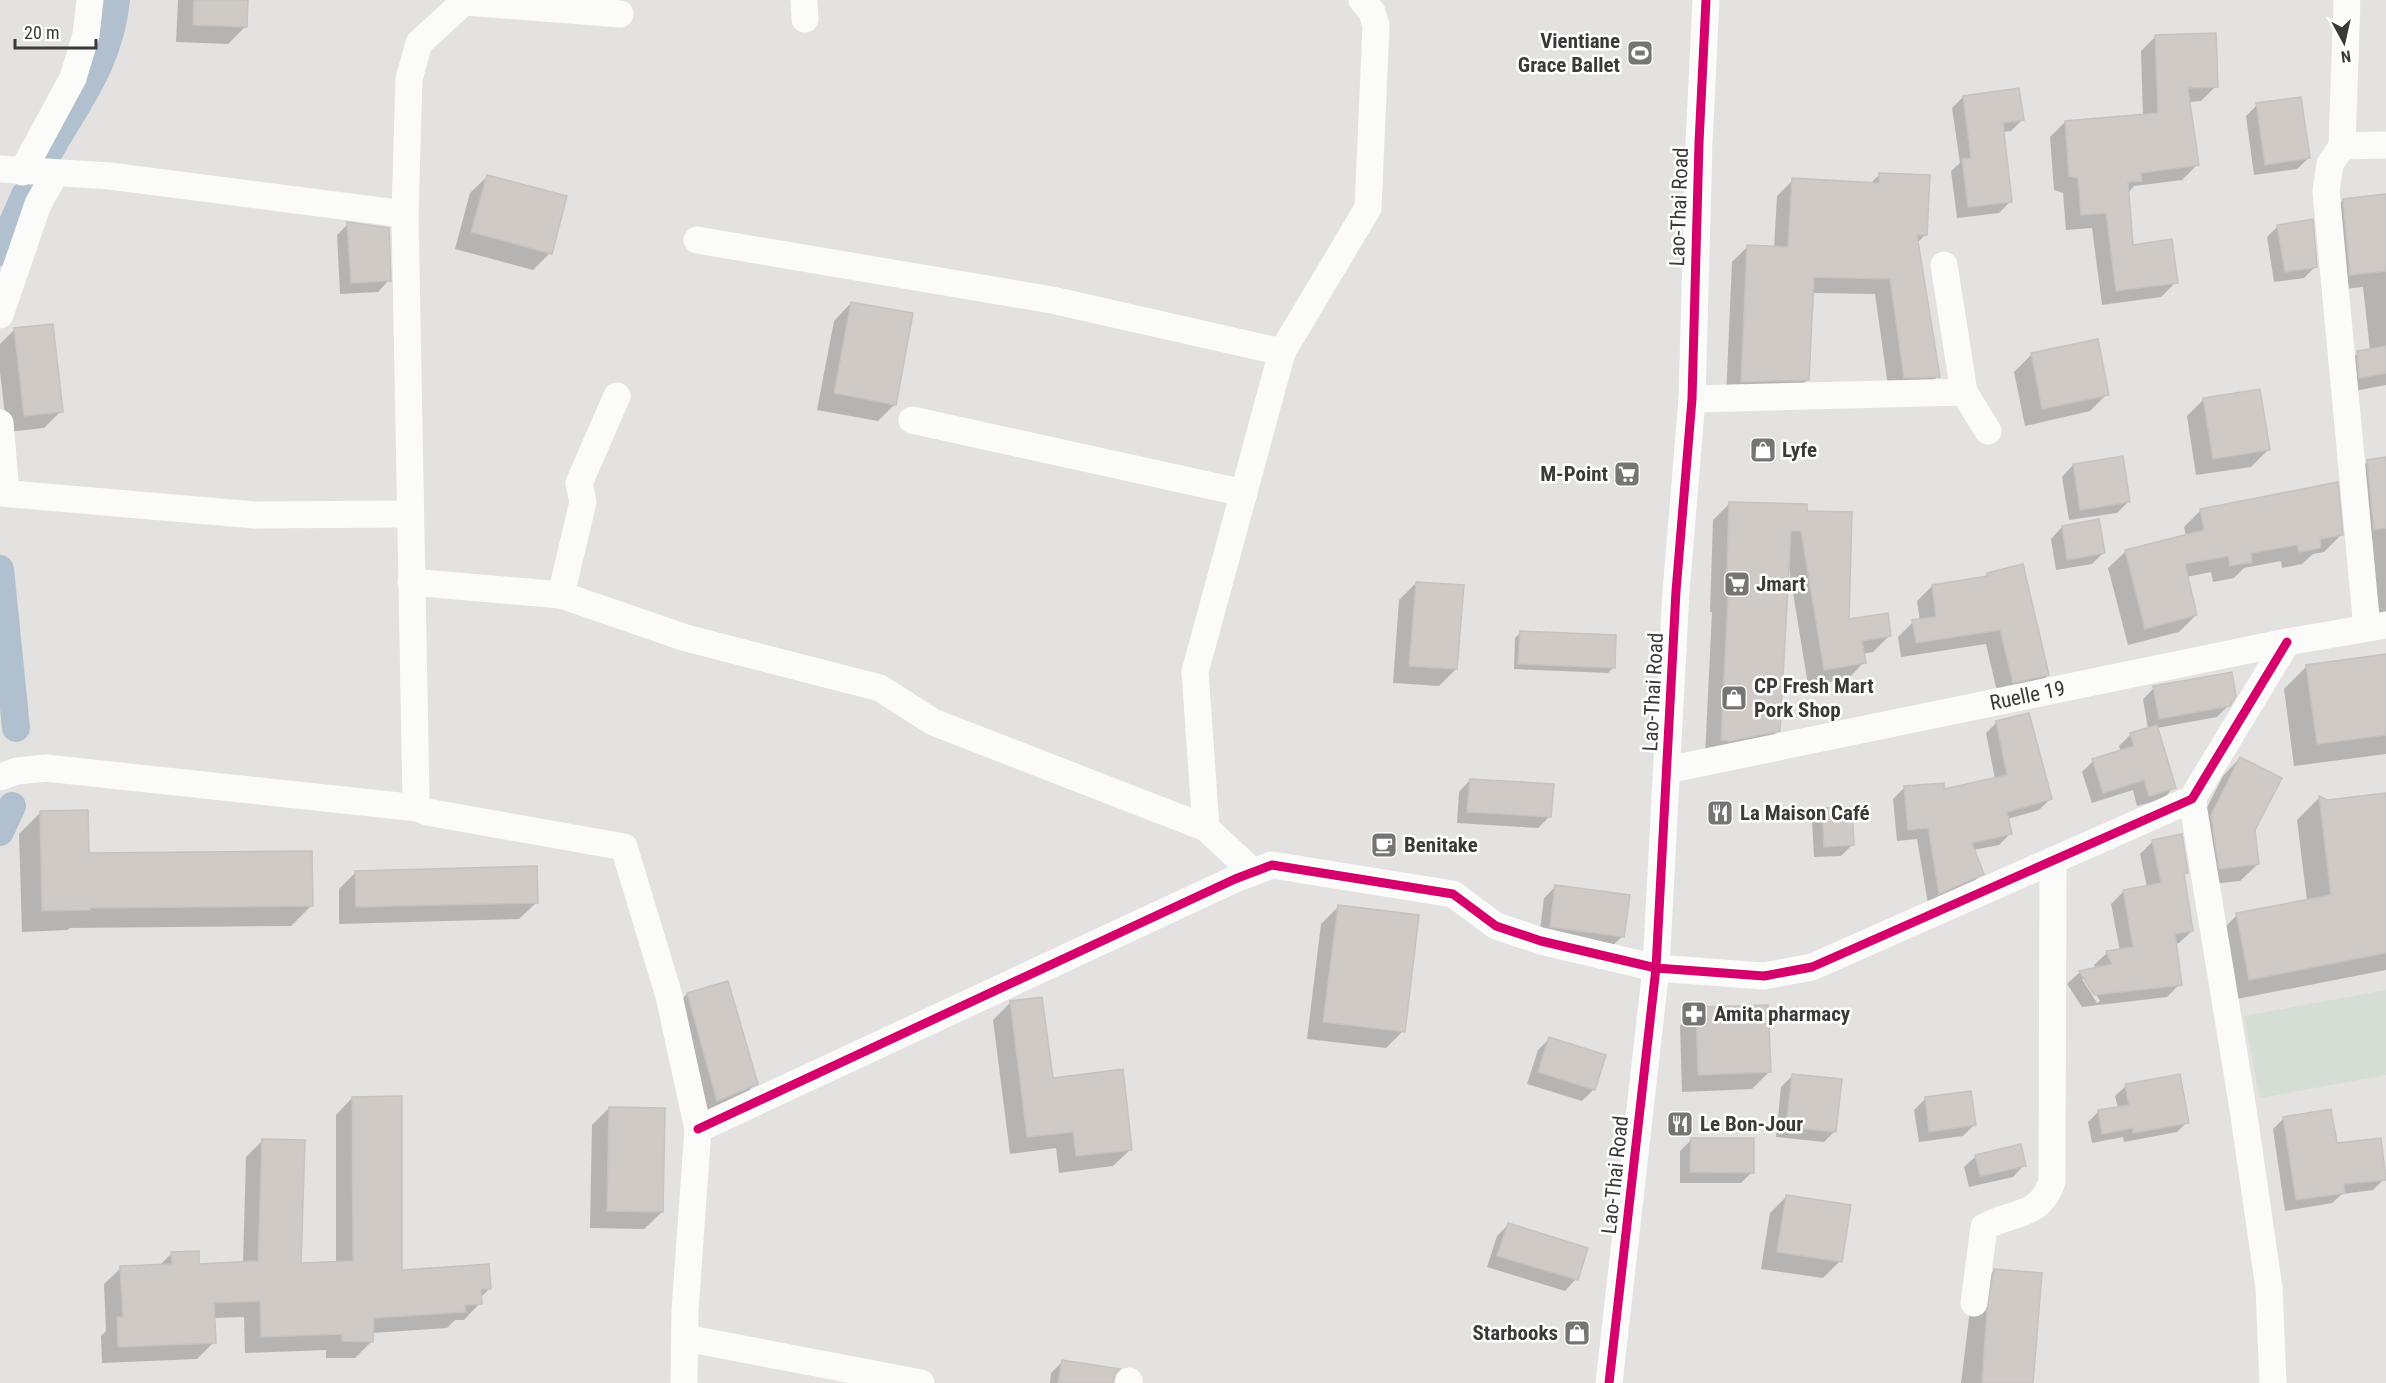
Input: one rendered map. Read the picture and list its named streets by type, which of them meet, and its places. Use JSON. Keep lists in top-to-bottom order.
{
  "streets": {
    "street": ["Lao-Thai Road", "Ruelle 19"]
  },
  "crossings": [
    ["Lao-Thai Road", "Ruelle 19"]
  ],
  "places": {
    "sports": ["Vientiane Grace Ballet"],
    "shop": ["Lyfe", "CP Fresh Mart Pork Shop", "Starbooks"],
    "supermarket": ["M-Point", "Jmart"],
    "restaurant": ["La Maison Café", "Le Bon-Jour"],
    "cafe": ["Benitake"],
    "pharmacy": ["Amita pharmacy"]
  },
  "scale_bar": "20 m",
  "north": "bottom"
}
